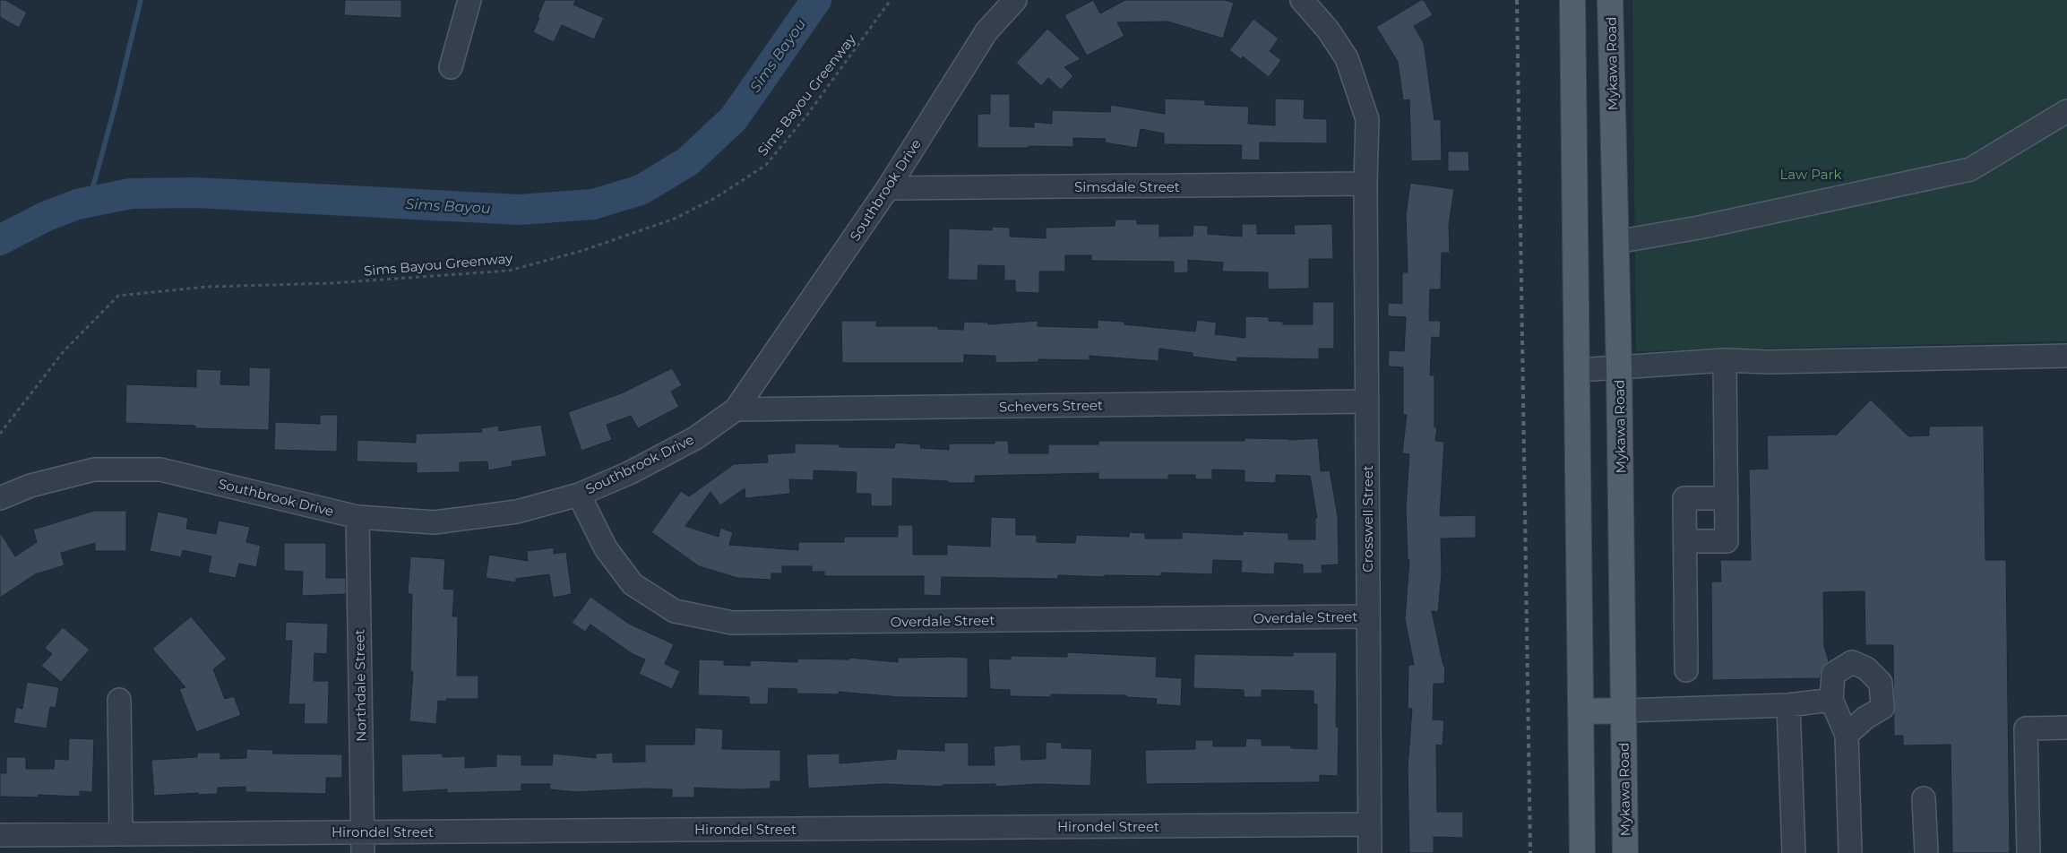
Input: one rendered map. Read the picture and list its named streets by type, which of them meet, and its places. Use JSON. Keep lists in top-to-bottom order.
{
  "streets": {
    "main road": ["Mykawa Road"],
    "street": [
      "Simsdale Street",
      "Southbrook Drive",
      "Schevers Street",
      "Crosswell Street",
      "Overdale Street",
      "Northdale Street",
      "Hirondel Street"
    ],
    "path": ["Sims Bayou Greenway"]
  },
  "crossings": [
    ["Simsdale Street", "Southbrook Drive"],
    ["Simsdale Street", "Crosswell Street"],
    ["Southbrook Drive", "Schevers Street"],
    ["Southbrook Drive", "Overdale Street"],
    ["Southbrook Drive", "Northdale Street"],
    ["Schevers Street", "Crosswell Street"],
    ["Crosswell Street", "Overdale Street"],
    ["Crosswell Street", "Hirondel Street"],
    ["Northdale Street", "Hirondel Street"]
  ],
  "water": ["Sims Bayou"],
  "parks": ["Law Park"]
}
